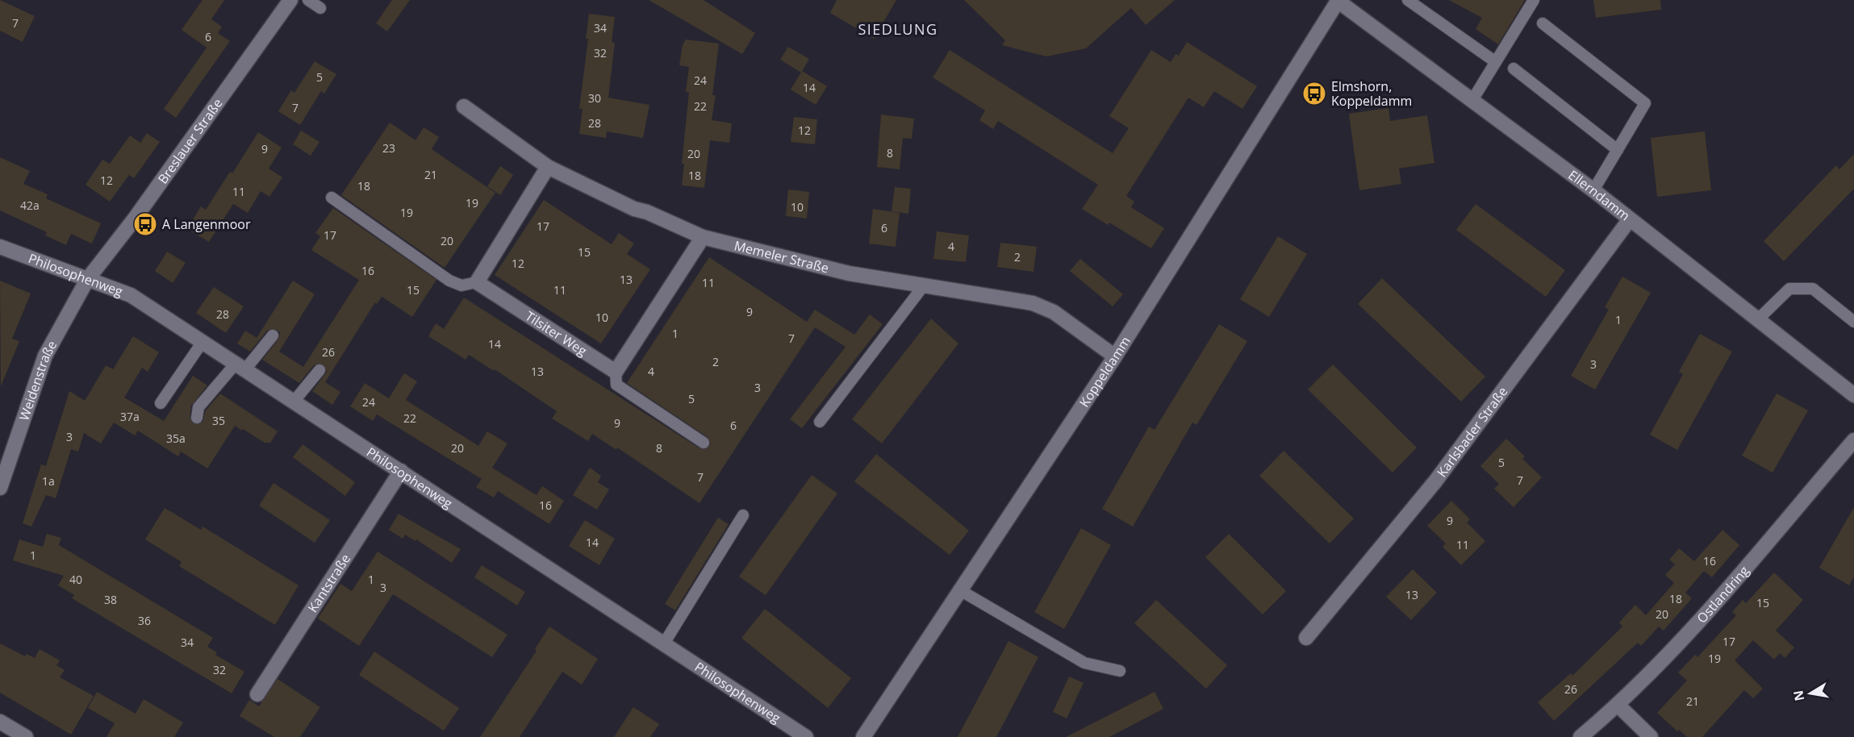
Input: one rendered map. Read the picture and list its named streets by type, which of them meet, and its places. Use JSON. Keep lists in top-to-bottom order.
{
  "streets": {
    "street": [
      "Breslauer Straße",
      "Ellerndamm",
      "Memeler Straße",
      "Philosophenweg",
      "Tilsiter Weg",
      "Koppeldamm",
      "Weidenstraße",
      "Karlsbader Straße",
      "Kantstraße",
      "Ostlandring"
    ]
  },
  "crossings": [
    ["Breslauer Straße", "Philosophenweg"],
    ["Breslauer Straße", "Weidenstraße"],
    ["Ellerndamm", "Koppeldamm"],
    ["Ellerndamm", "Karlsbader Straße"],
    ["Memeler Straße", "Koppeldamm"],
    ["Philosophenweg", "Weidenstraße"],
    ["Philosophenweg", "Kantstraße"]
  ],
  "districts": ["SIEDLUNG"],
  "places": {
    "bus stop": ["Elmshorn, Koppeldamm", "A Langenmoor"]
  },
  "house_numbers": [
    "7",
    "34",
    "6",
    "32",
    "5",
    "24",
    "14",
    "30",
    "22",
    "7",
    "28",
    "12",
    "23",
    "9",
    "8",
    "20",
    "21",
    "18",
    "12",
    "18",
    "11",
    "19",
    "42a",
    "10",
    "19",
    "17",
    "6",
    "17",
    "20",
    "4",
    "15",
    "2",
    "12",
    "16",
    "13",
    "11",
    "15",
    "11",
    "9",
    "28",
    "10",
    "1",
    "1",
    "7",
    "14",
    "26",
    "2",
    "3",
    "13",
    "4",
    "3",
    "5",
    "24",
    "37a",
    "22",
    "35",
    "9",
    "6",
    "3",
    "35a",
    "20",
    "8",
    "5",
    "7",
    "7",
    "1a",
    "16",
    "9",
    "14",
    "11",
    "1",
    "16",
    "40",
    "1",
    "3",
    "13",
    "18",
    "38",
    "15",
    "20",
    "36",
    "17",
    "34",
    "19",
    "32",
    "26",
    "21"
  ],
  "north": "left"
}
